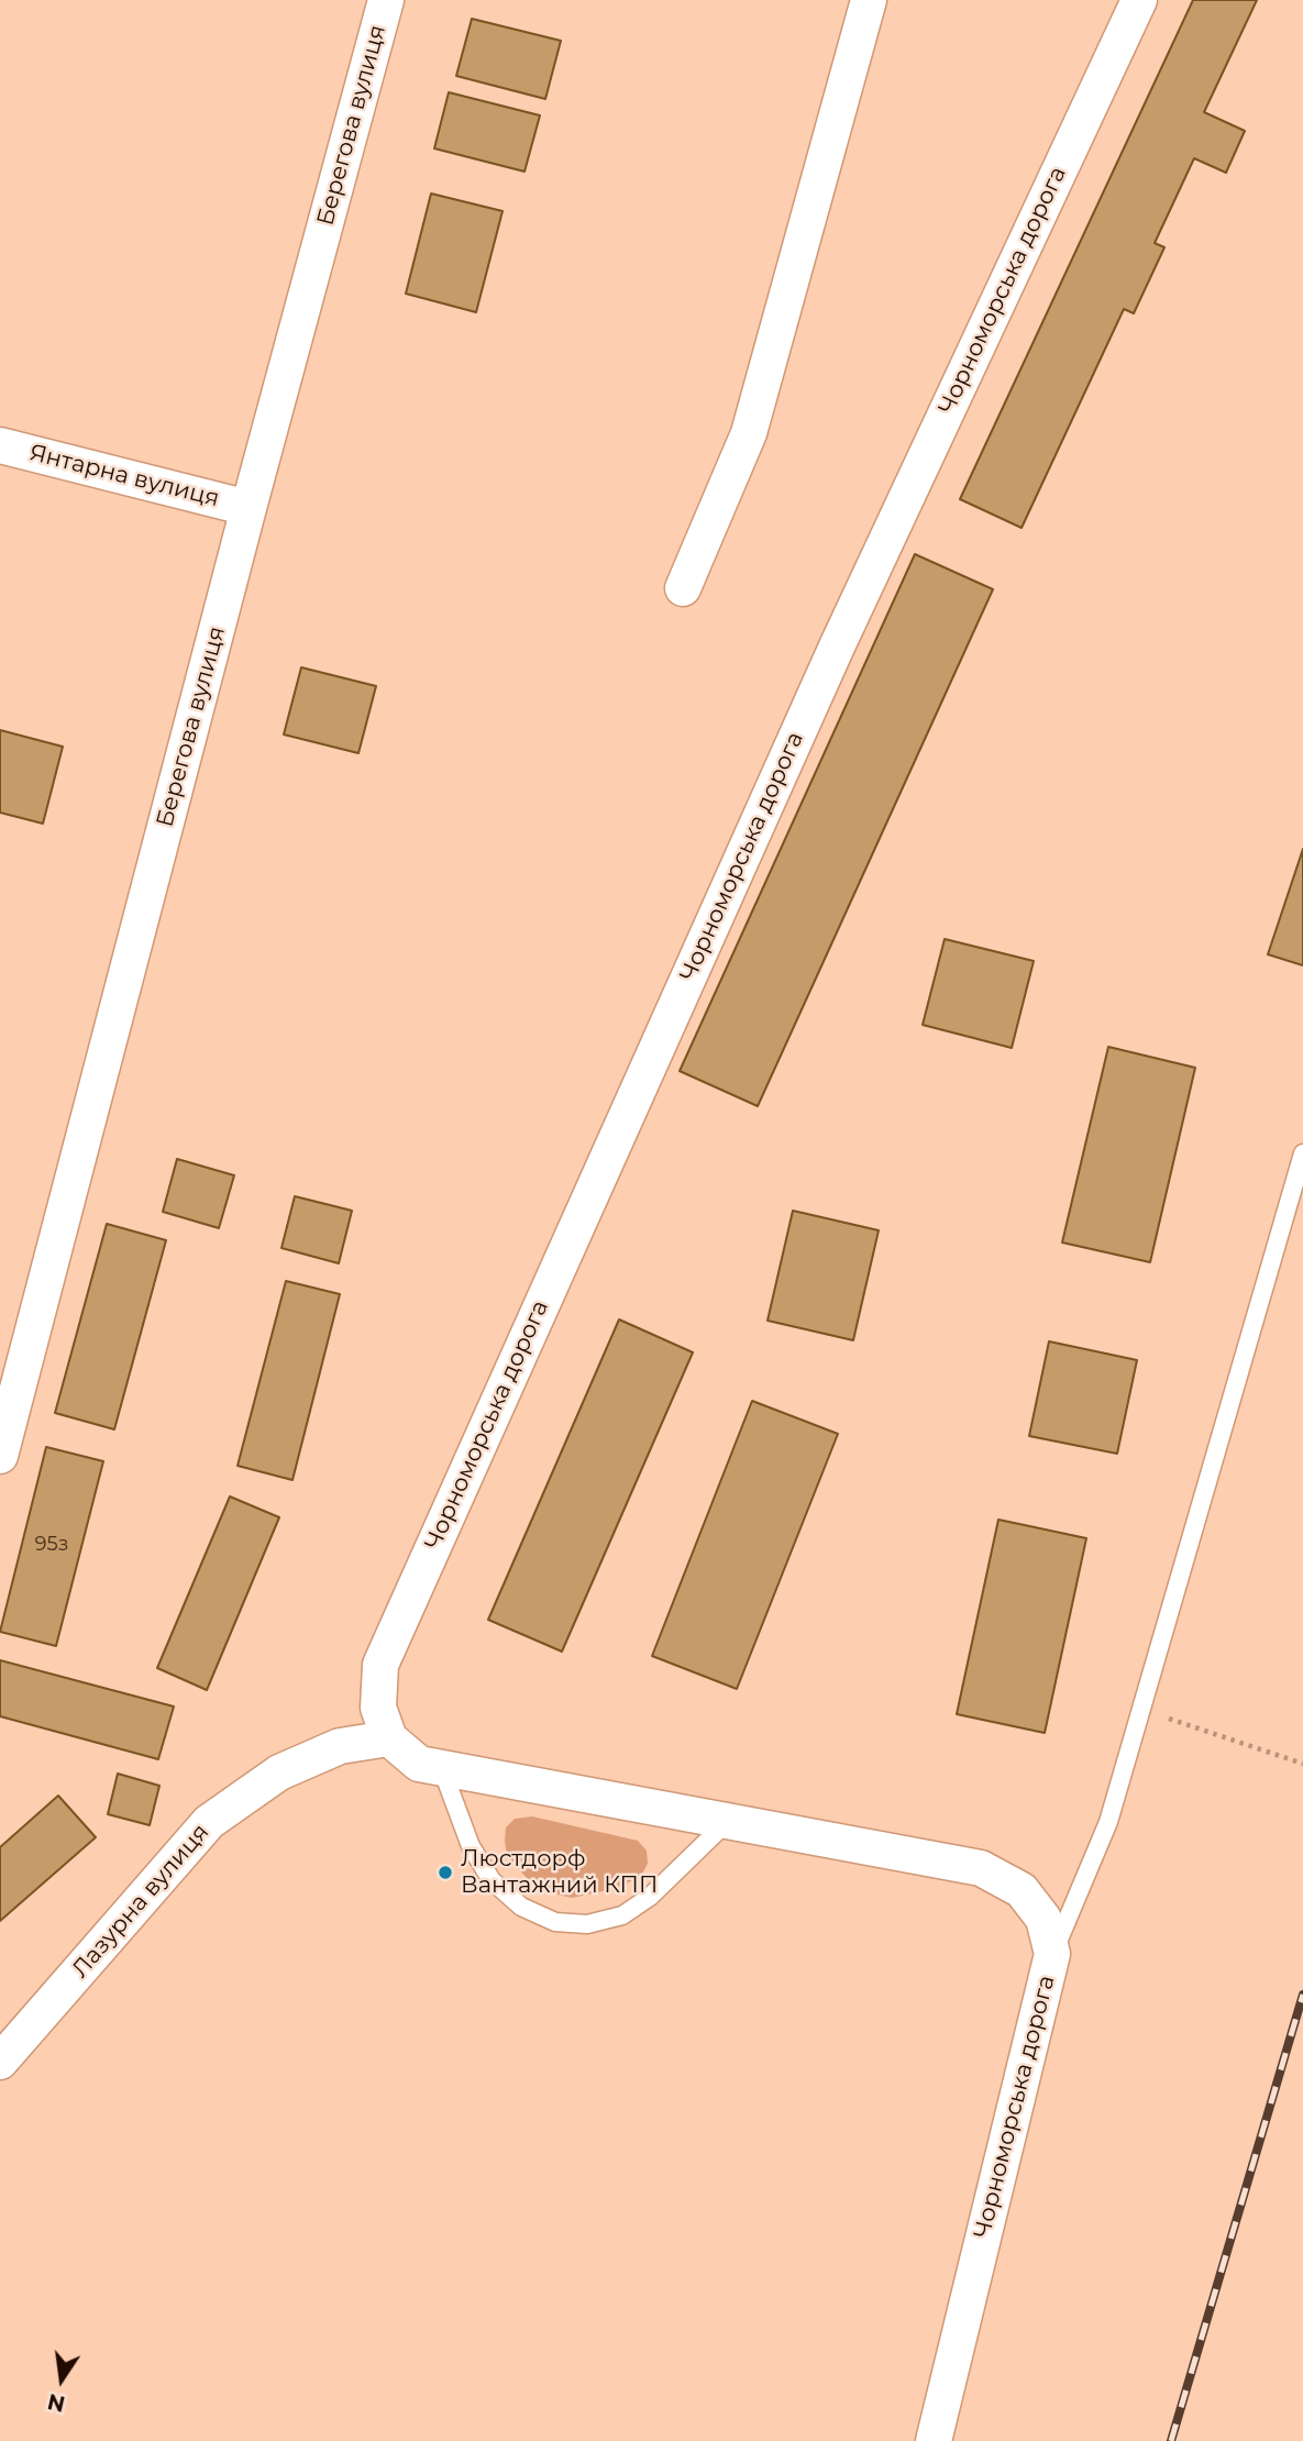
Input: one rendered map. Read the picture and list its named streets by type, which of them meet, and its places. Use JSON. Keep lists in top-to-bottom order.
{
  "streets": {
    "street": [
      "Берегова вулиця",
      "Чорноморська дорога",
      "Янтарна вулиця",
      "Лазурна вулиця"
    ]
  },
  "crossings": [
    ["Берегова вулиця", "Янтарна вулиця"],
    ["Чорноморська дорога", "Лазурна вулиця"]
  ],
  "places": ["Люстдорф Вантажний КПП"],
  "house_numbers": ["95з"],
  "north": "bottom"
}
